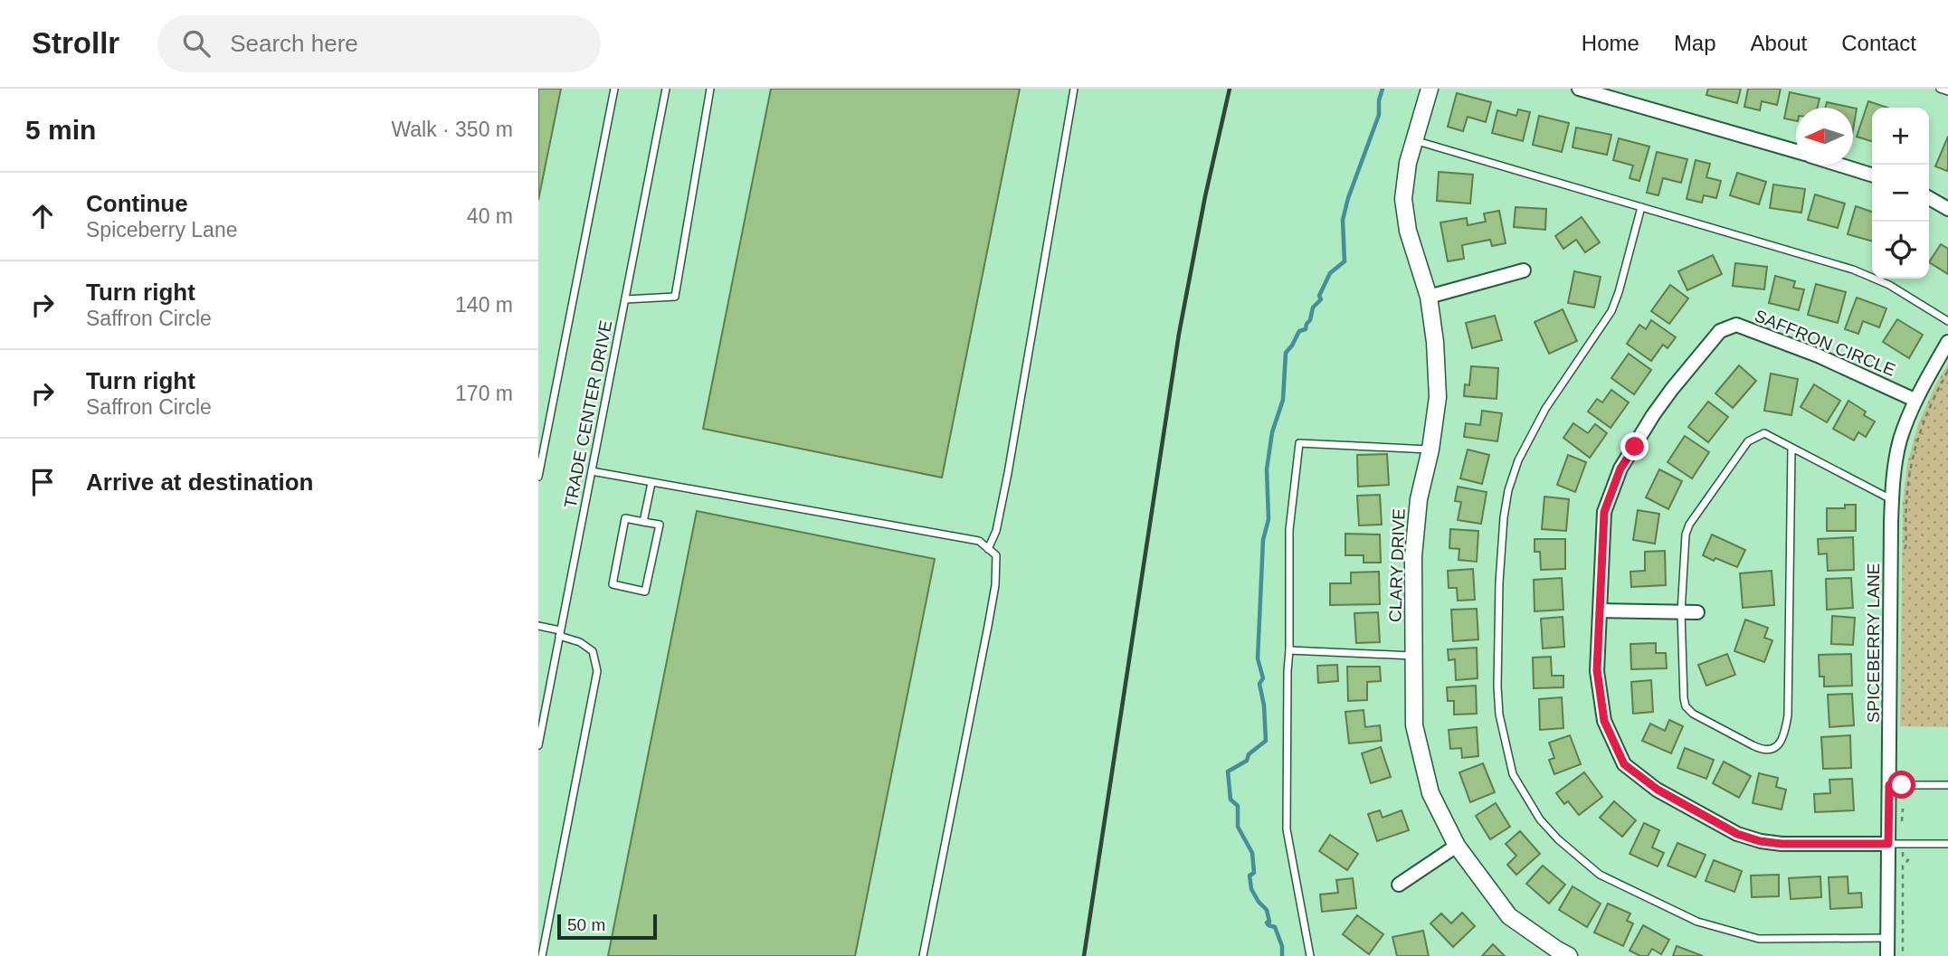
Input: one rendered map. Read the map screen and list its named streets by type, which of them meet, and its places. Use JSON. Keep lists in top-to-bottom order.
{
  "streets": {
    "street": ["SAFFRON CIRCLE", "CLARY DRIVE", "SPICEBERRY LANE"],
    "lane": ["TRADE CENTER DRIVE"]
  },
  "crossings": [
    ["SAFFRON CIRCLE", "SPICEBERRY LANE"]
  ],
  "scale_bar": "50 m",
  "north": "left",
  "page": {
    "header": "Strollr",
    "search": "Search here",
    "nav": [
      "Home",
      "Map",
      "About",
      "Contact"
    ],
    "heading": ["5 min", "Walk · 350 m"],
    "map_buttons": ["+", "−"],
    "list": [
      ["Continue", "Spiceberry Lane", "40 m"],
      ["Turn right", "Saffron Circle", "140 m"],
      ["Turn right", "Saffron Circle", "170 m"],
      "Arrive at destination"
    ],
    "scale": "50 m"
  }
}
